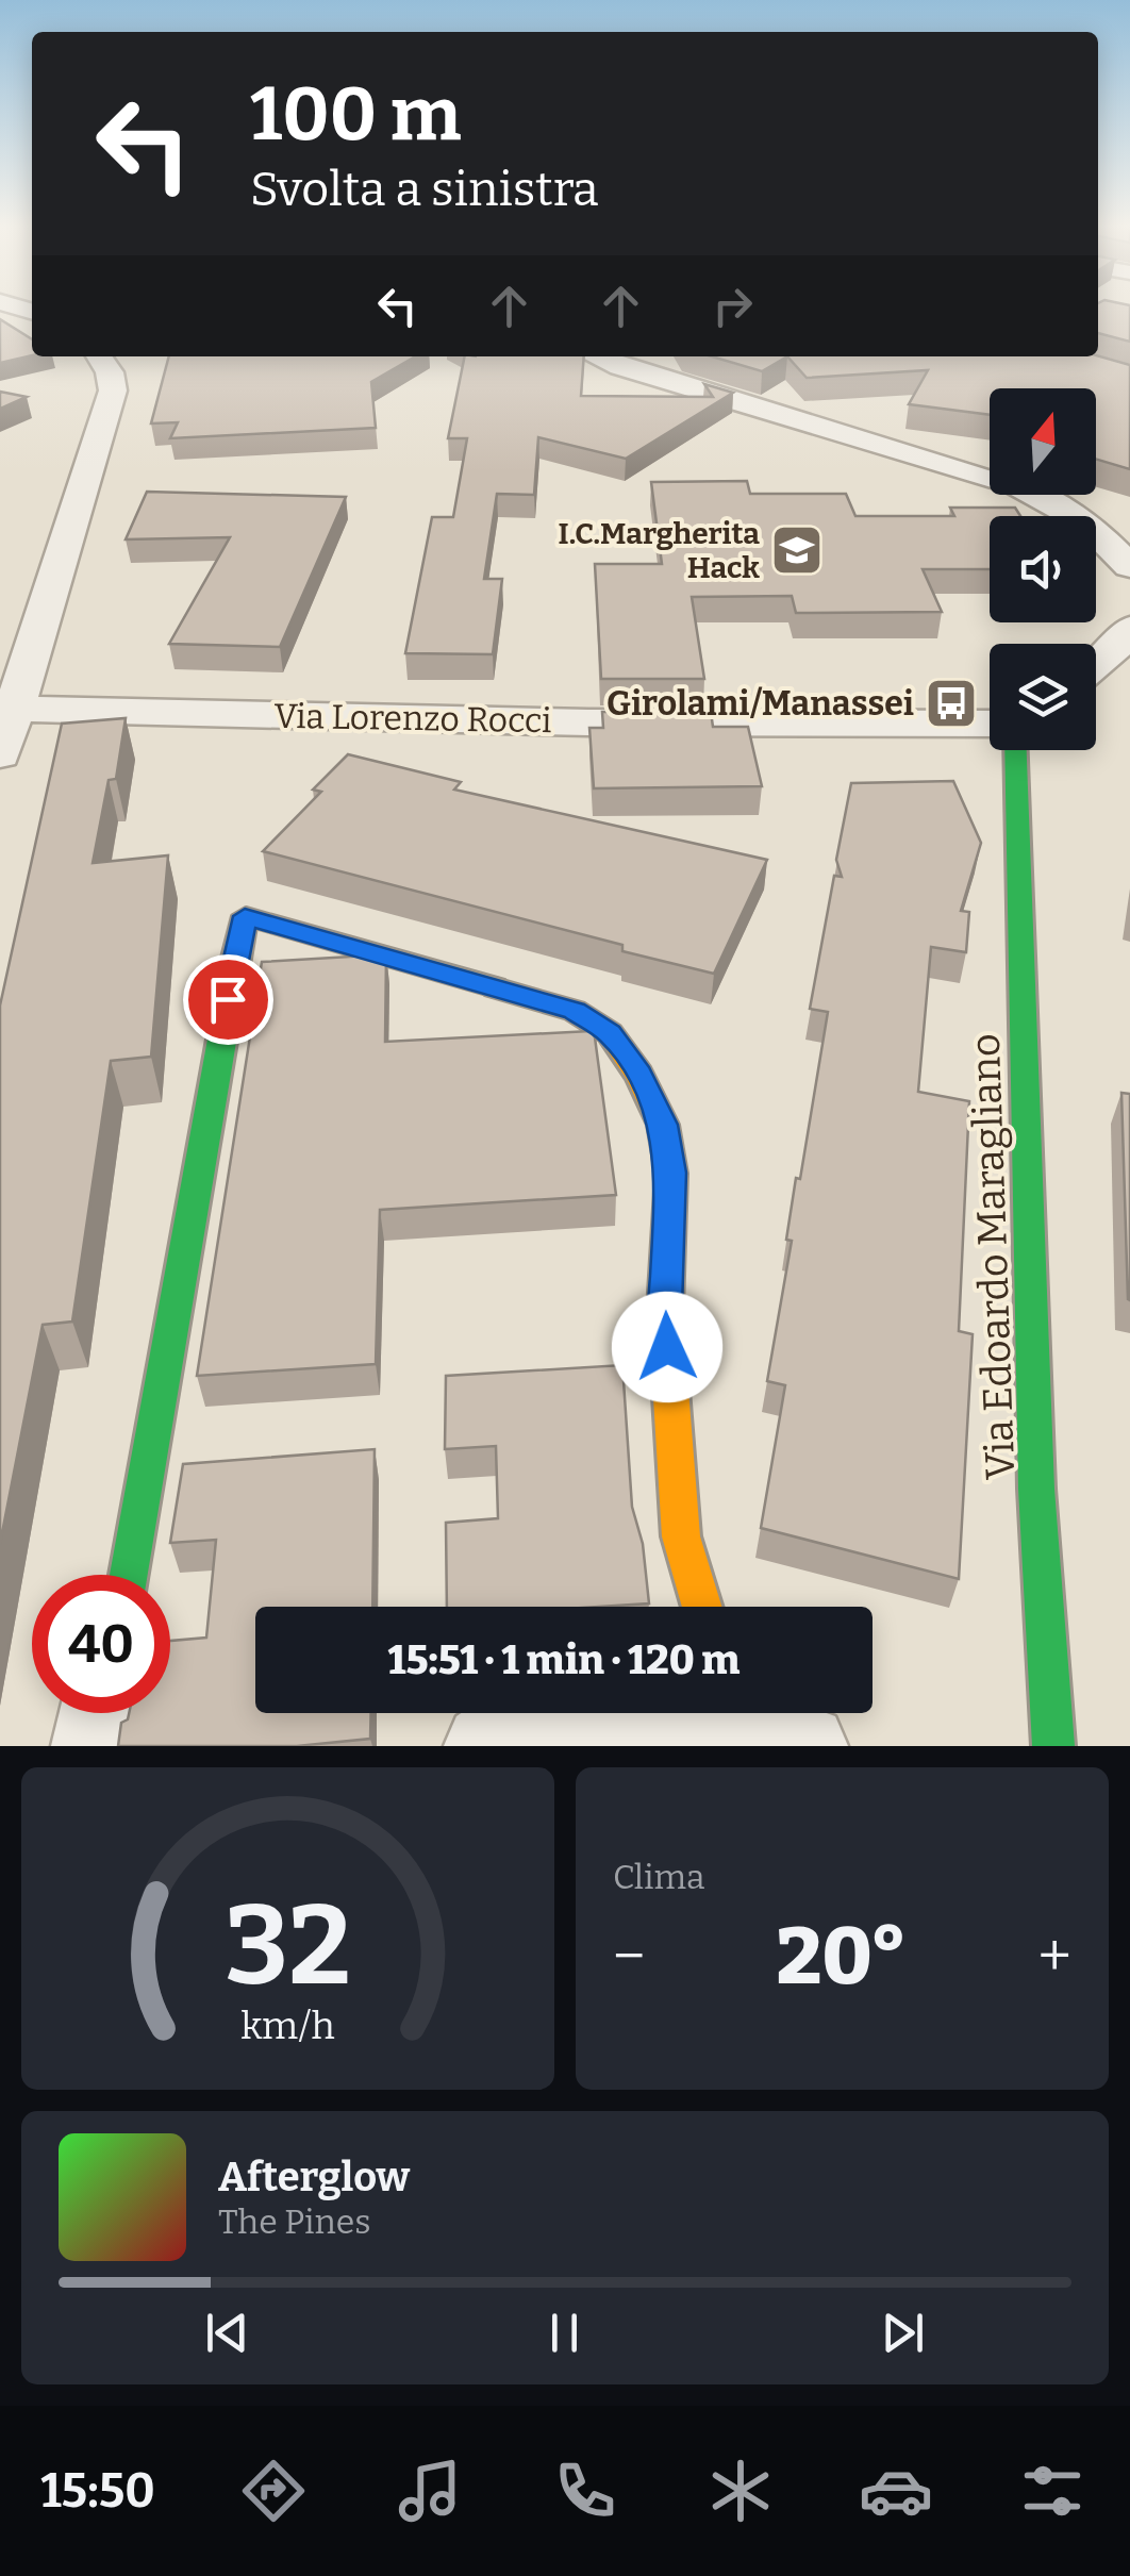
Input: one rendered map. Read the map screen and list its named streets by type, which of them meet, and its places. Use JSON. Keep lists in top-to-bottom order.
{
  "streets": {
    "street": ["Via Lorenzo Rocci", "Via Edoardo Maragliano"]
  },
  "places": {
    "school or university": ["I.C.Margherita Hack"],
    "bus stop": ["Girolami/Manassei"]
  },
  "north": "top",
  "page": {
    "turn": ["100 m", "Svolta a sinistra"],
    "limit": "40",
    "trip": "15:51 · 1 min · 120 m",
    "tile": "Clima",
    "heat": ["−", "20°", "+"],
    "song": ["Afterglow", "The Pines"],
    "tabs": "15:50",
    "gauge": ["32", "km/h"]
  }
}
